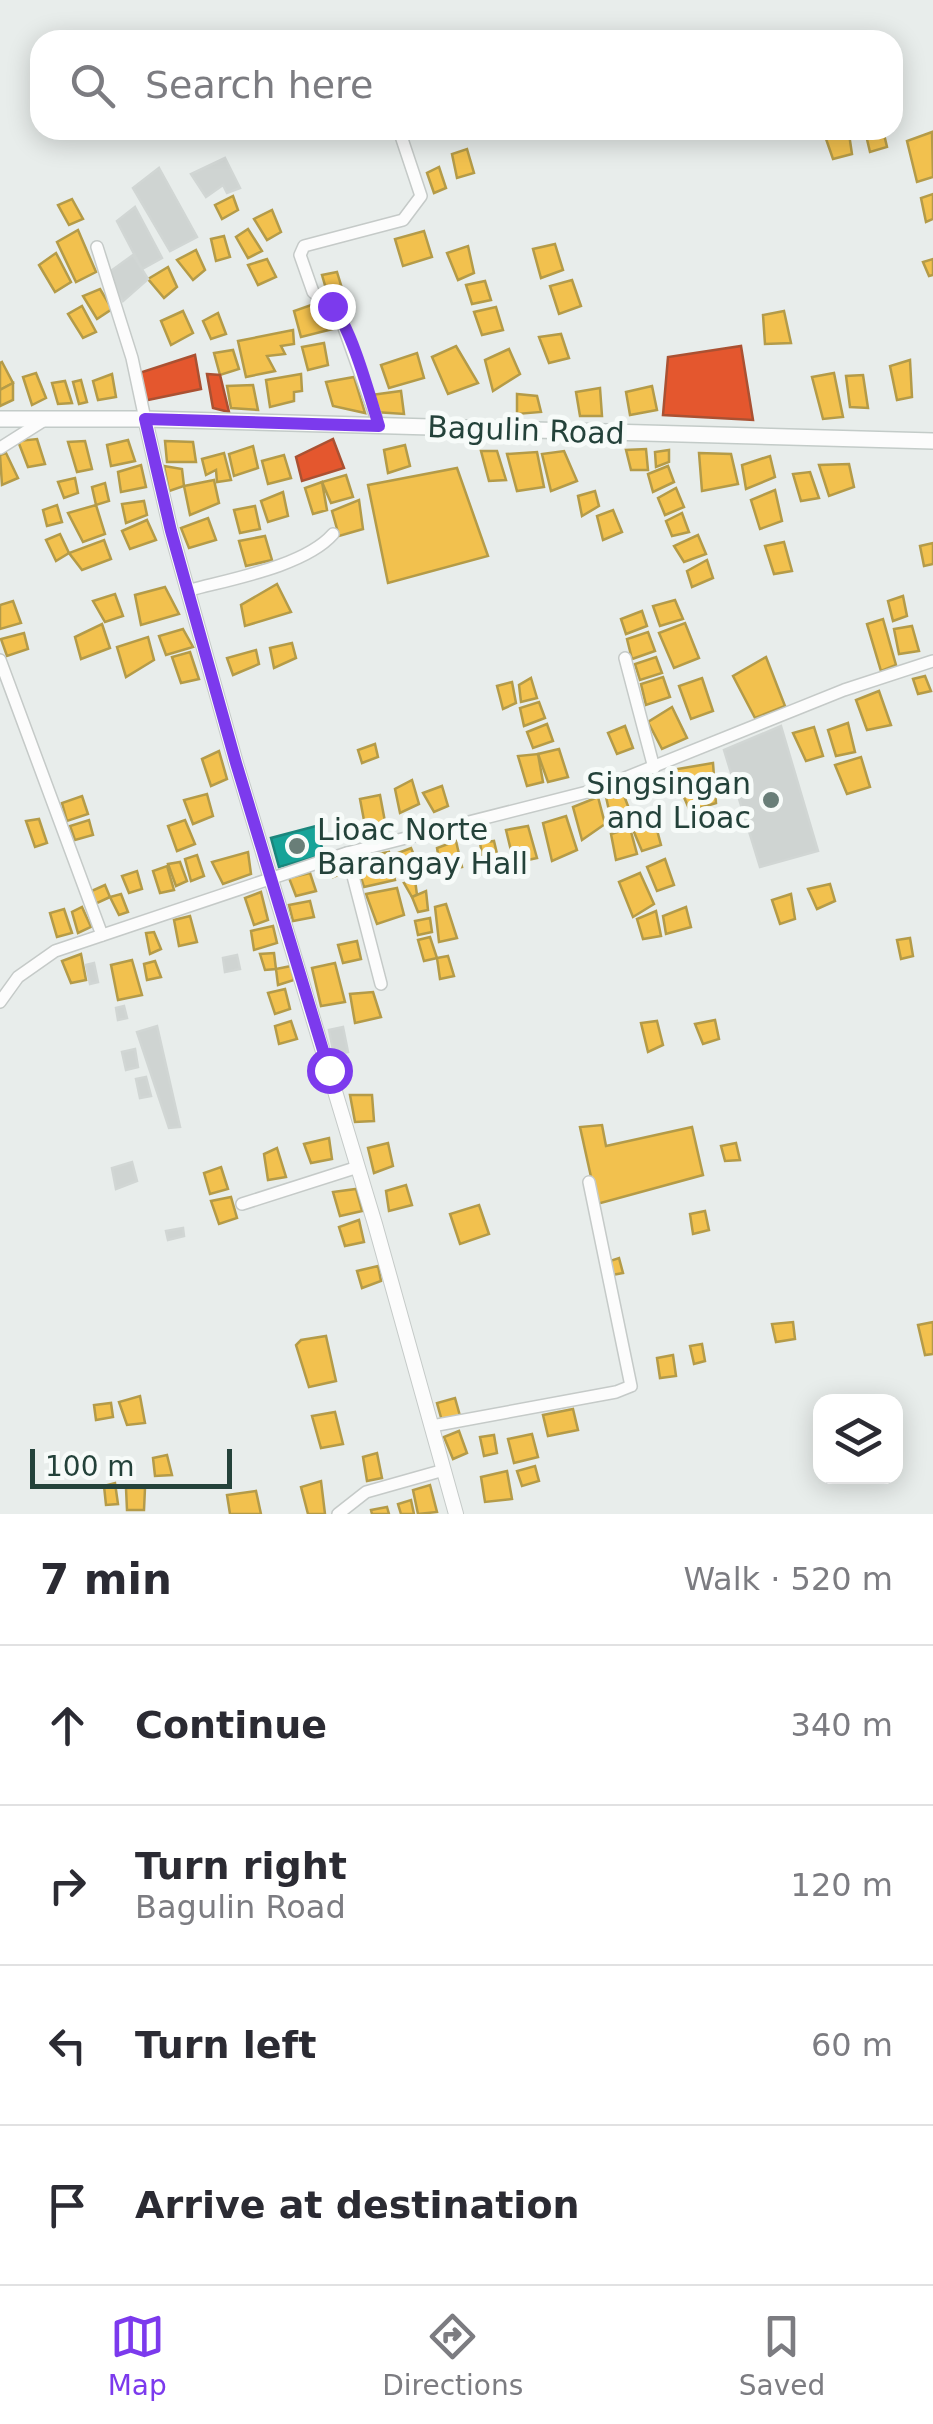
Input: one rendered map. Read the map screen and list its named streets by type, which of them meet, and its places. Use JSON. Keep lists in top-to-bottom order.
{
  "streets": {
    "main road": ["Bagulin Road"]
  },
  "places": ["Singsingan and Lioac", "Lioac Norte Barangay Hall"],
  "scale_bar": "100 m",
  "page": {
    "search": "Search here",
    "scale": "100 m",
    "heading": ["7 min", "Walk · 520 m"],
    "list": [
      ["Continue", "340 m"],
      ["Turn right", "Bagulin Road", "120 m"],
      ["Turn left", "60 m"],
      "Arrive at destination"
    ],
    "nav": ["Map", "Directions", "Saved"]
  }
}
